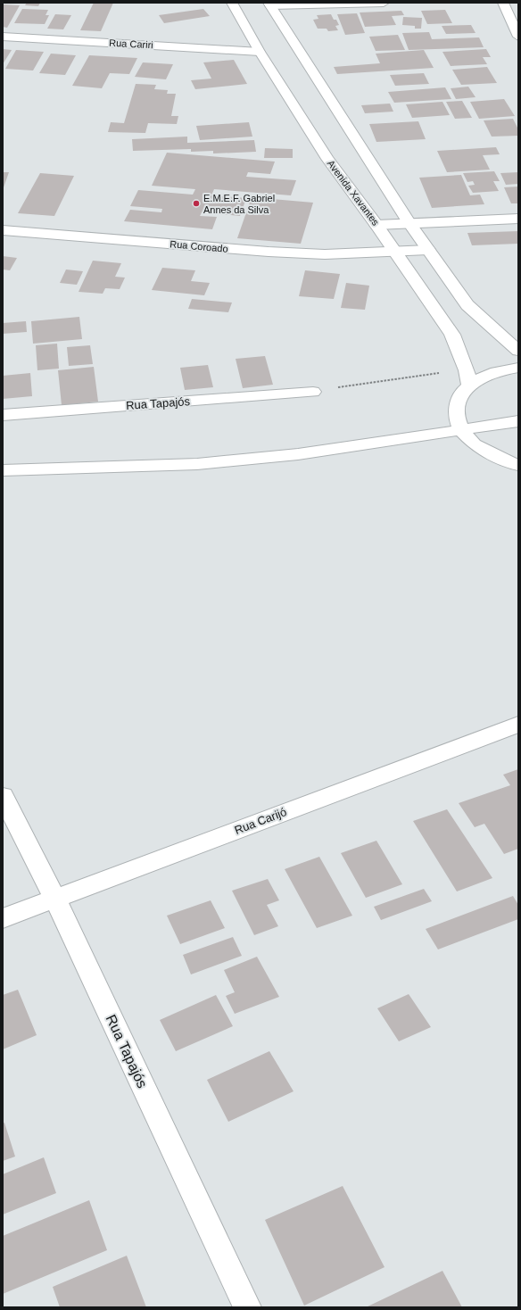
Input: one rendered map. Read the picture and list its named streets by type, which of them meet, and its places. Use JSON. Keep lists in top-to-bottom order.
{
  "streets": {
    "main road": [
      "Rua Cariri",
      "Avenida Xavantes",
      "Rua Coroado",
      "Rua Tapajós",
      "Rua Carijó"
    ]
  },
  "crossings": [
    ["Rua Cariri", "Avenida Xavantes"],
    ["Avenida Xavantes", "Rua Coroado"],
    ["Rua Tapajós", "Rua Carijó"]
  ],
  "places": ["E.M.E.F. Gabriel Annes da Silva"]
}
